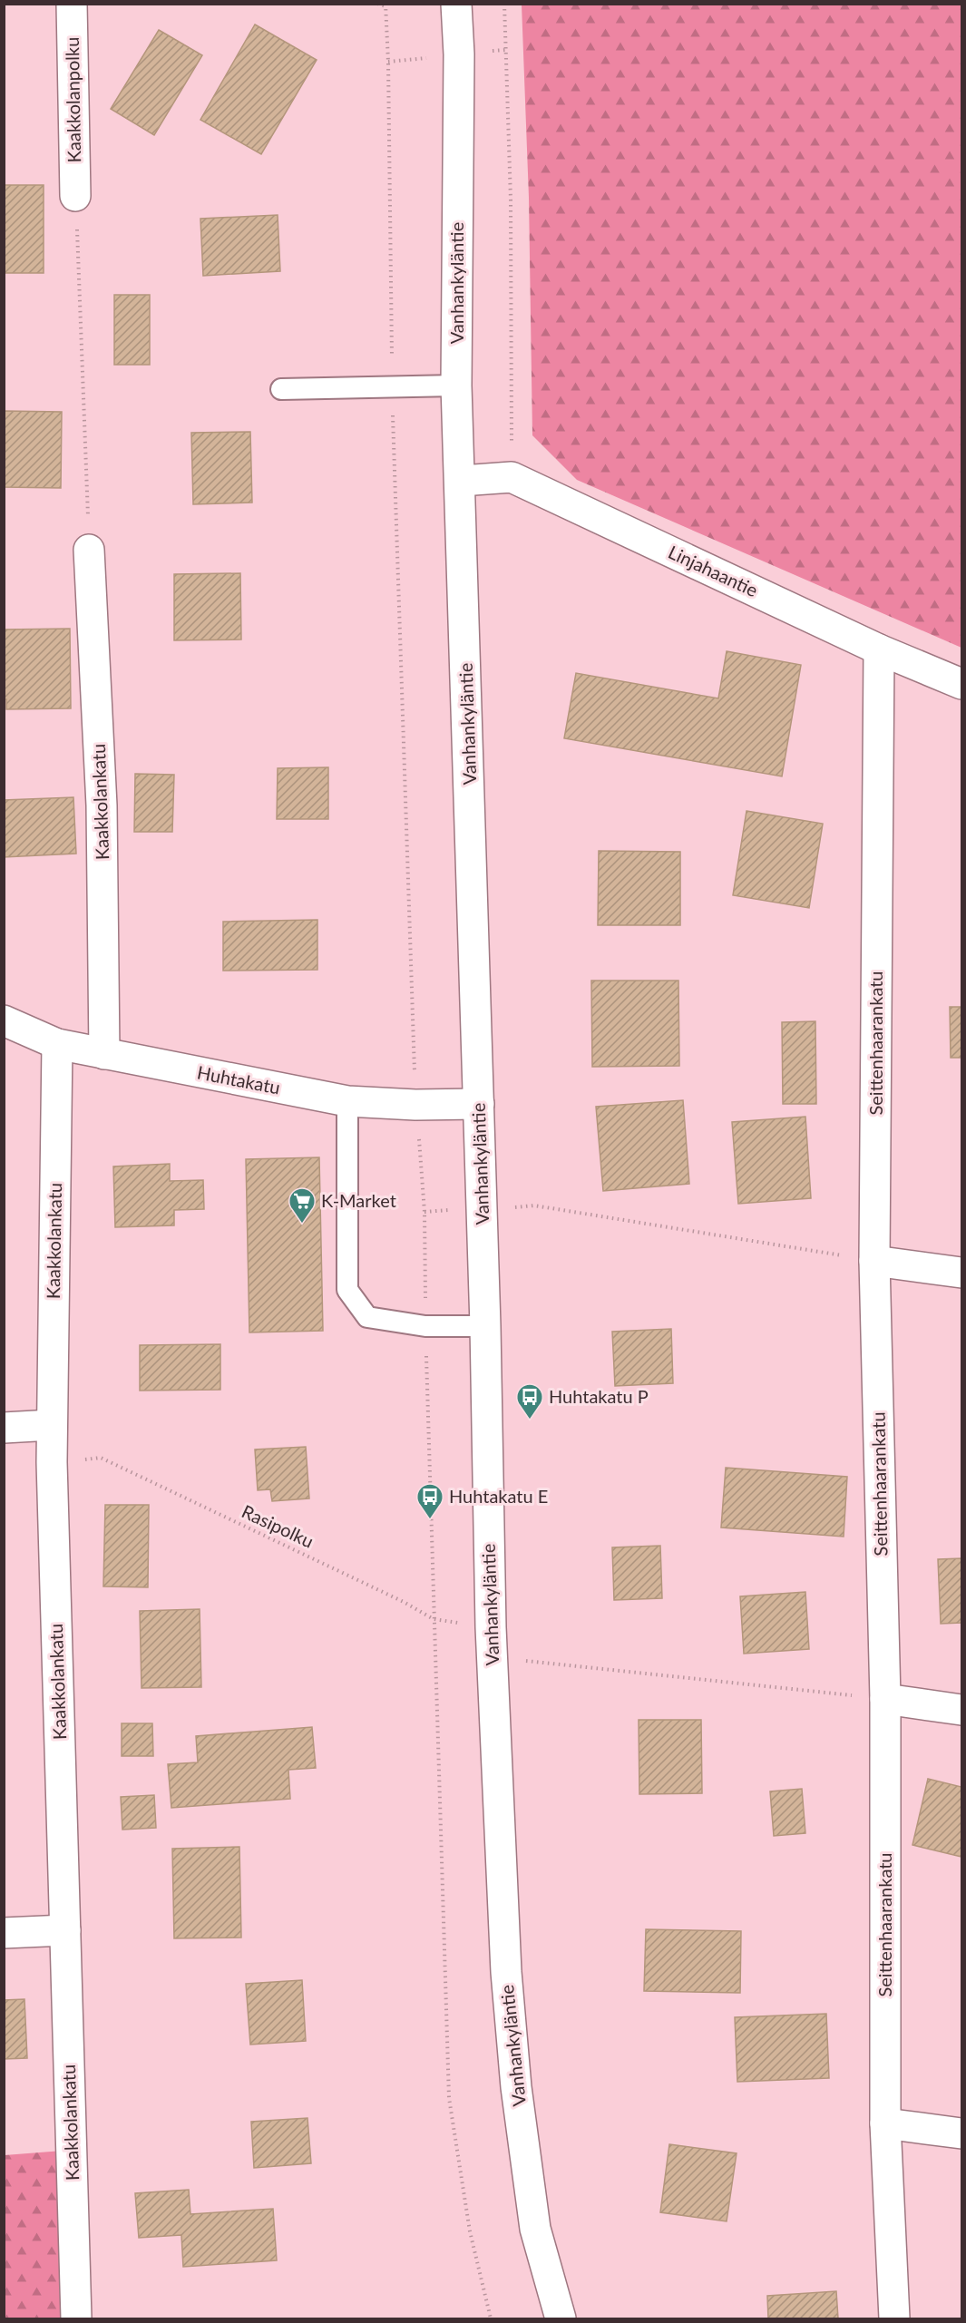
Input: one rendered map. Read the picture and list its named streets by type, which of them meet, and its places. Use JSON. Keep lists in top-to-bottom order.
{
  "streets": {
    "street": [
      "Kaakkolanpolku",
      "Vanhankyläntie",
      "Linjahaantie",
      "Kaakkolankatu",
      "Seittenhaarankatu",
      "Huhtakatu"
    ],
    "path": ["Rasipolku"]
  },
  "crossings": [
    ["Vanhankyläntie", "Linjahaantie"],
    ["Vanhankyläntie", "Huhtakatu"],
    ["Vanhankyläntie", "Rasipolku"],
    ["Linjahaantie", "Seittenhaarankatu"],
    ["Kaakkolankatu", "Huhtakatu"],
    ["Kaakkolankatu", "Rasipolku"]
  ],
  "places": {
    "supermarket": ["K-Market"],
    "bus stop": ["Huhtakatu P", "Huhtakatu E"]
  }
}
